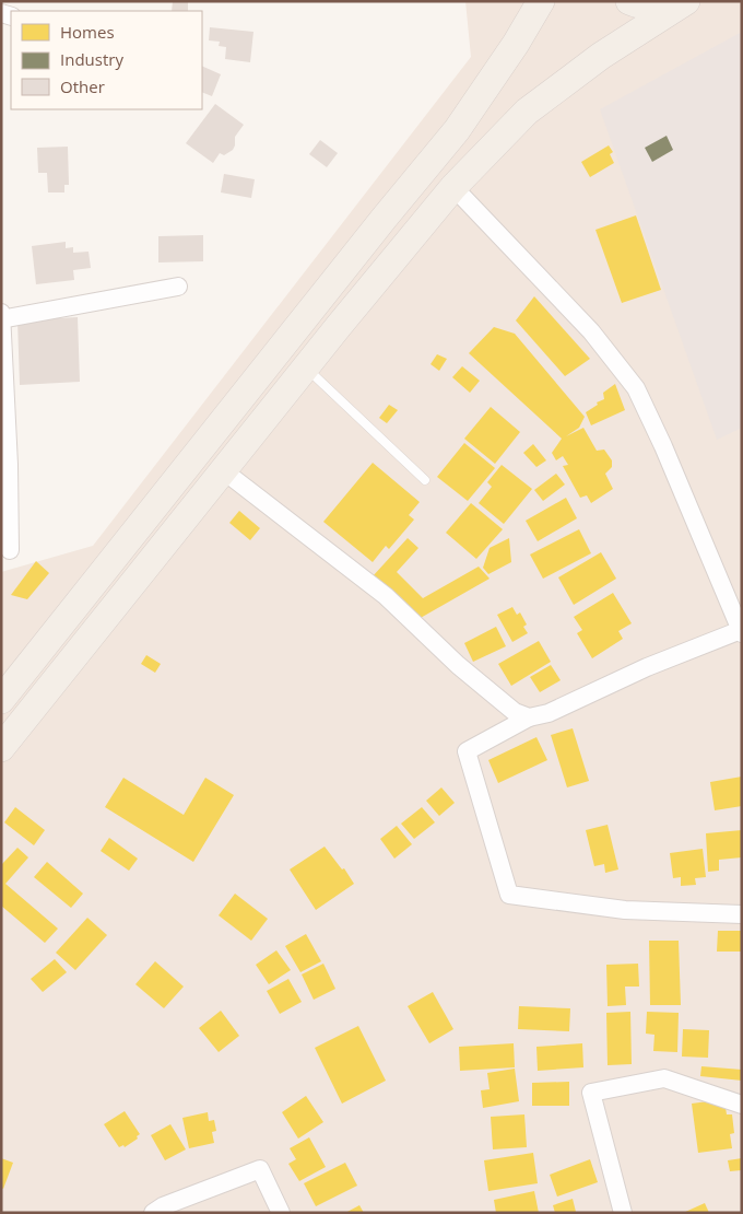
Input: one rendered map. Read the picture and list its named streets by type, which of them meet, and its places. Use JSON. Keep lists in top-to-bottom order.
{
  "legend": ["Homes", "Industry", "Other"]
}
